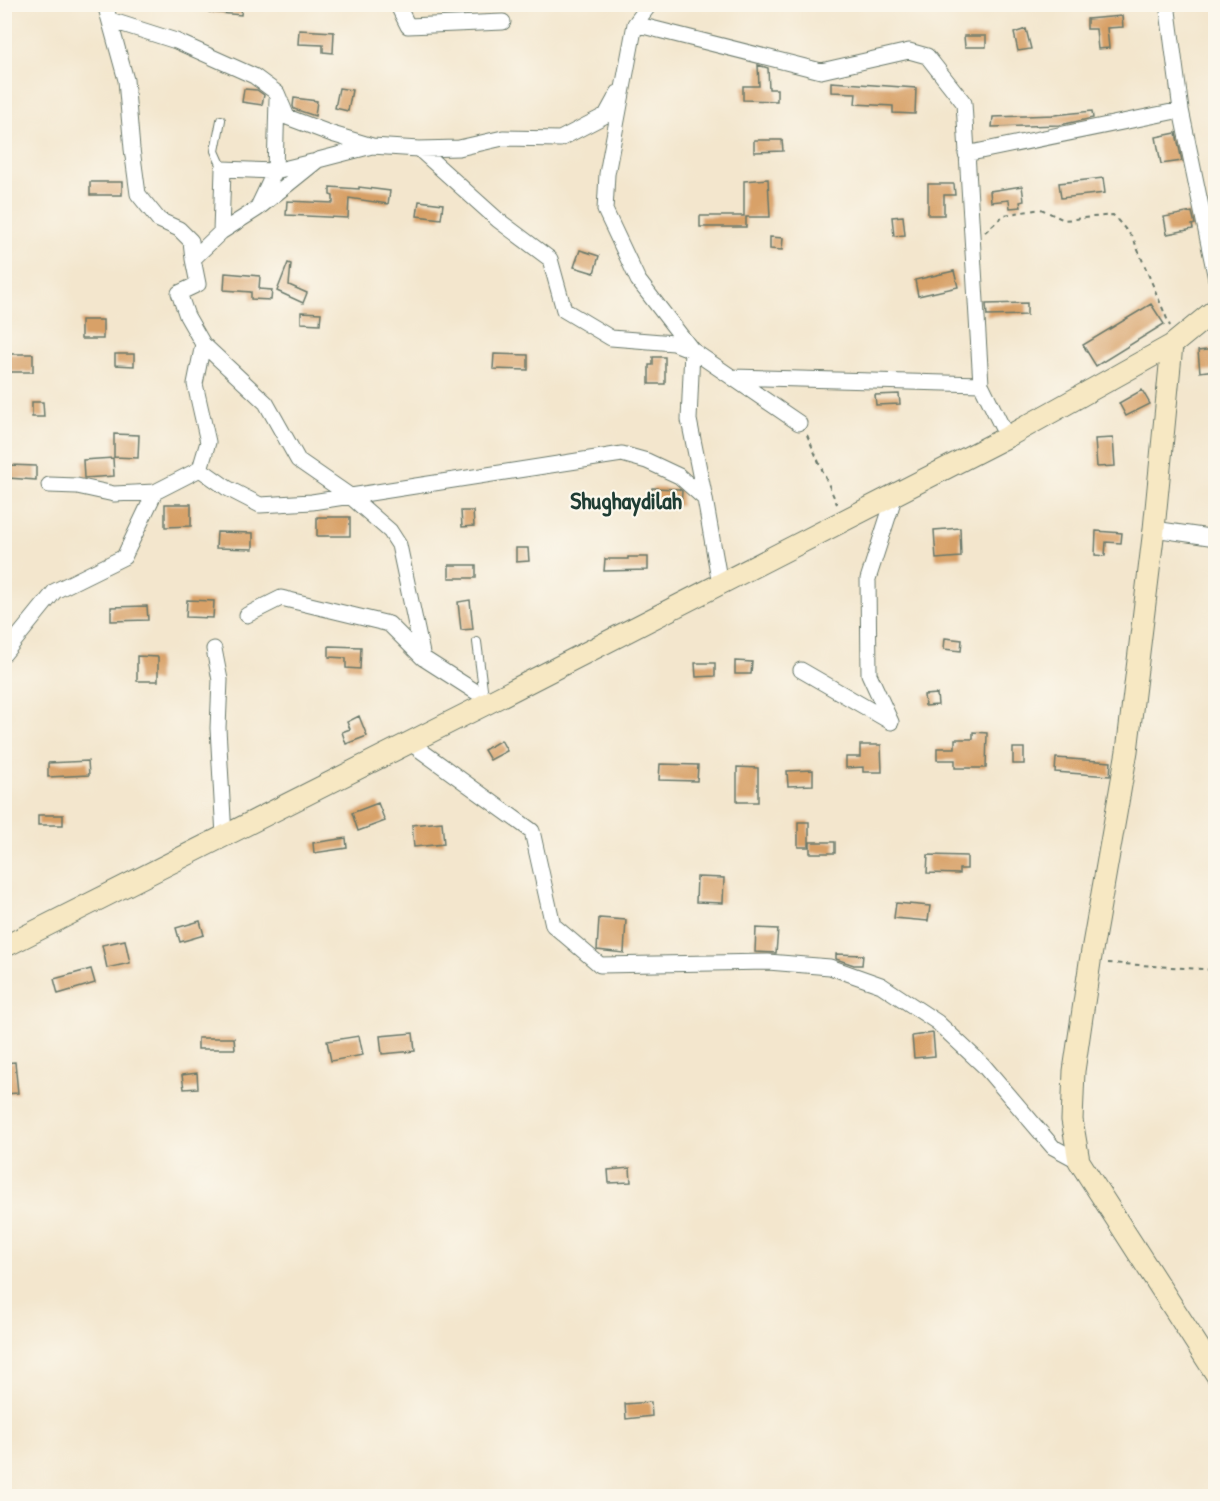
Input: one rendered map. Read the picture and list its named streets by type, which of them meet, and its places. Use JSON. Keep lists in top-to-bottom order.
{
  "districts": ["Shughaydilah"]
}
